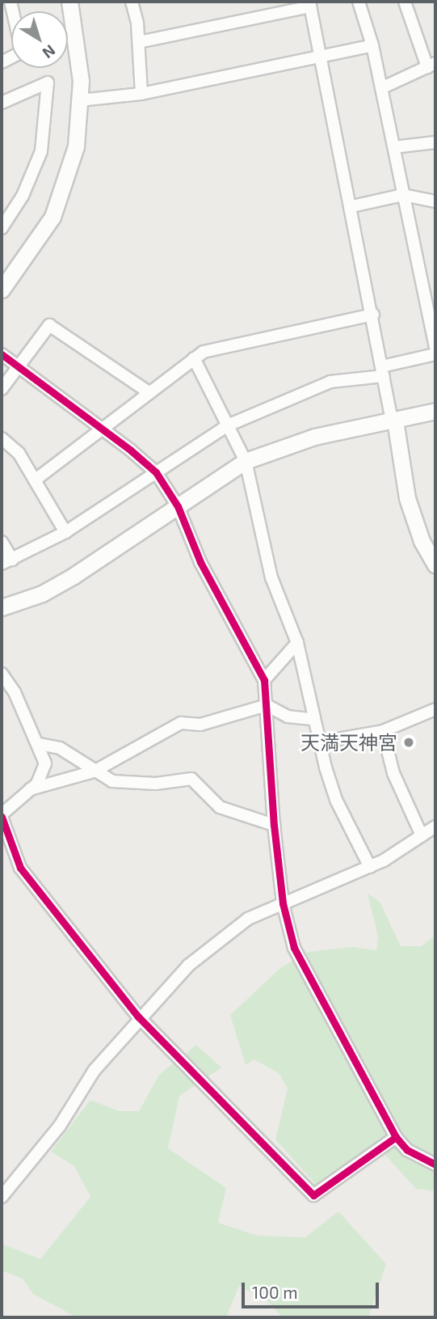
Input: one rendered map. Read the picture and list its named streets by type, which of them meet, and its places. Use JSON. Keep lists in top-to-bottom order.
{
  "places": ["天満天神宮"],
  "scale_bar": "100 m",
  "north": "bottom right"
}
